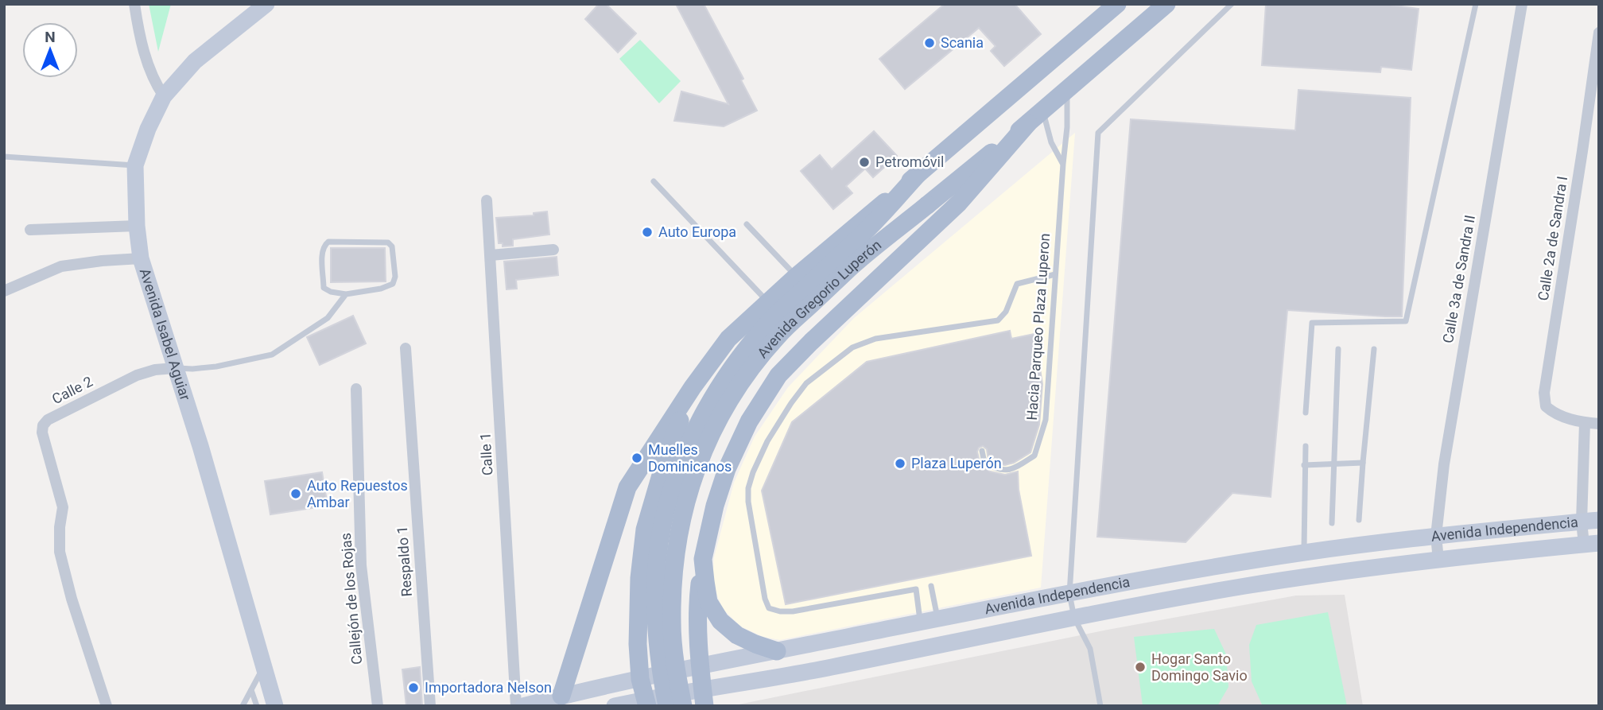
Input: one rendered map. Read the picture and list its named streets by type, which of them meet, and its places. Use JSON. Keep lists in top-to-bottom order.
{
  "streets": {
    "main road": ["Avenida Gregorio Luperón", "Avenida Isabel Aguiar", "Avenida Independencia"],
    "street": [
      "Calle 2a de Sandra I",
      "Calle 3a de Sandra II",
      "Calle 2",
      "Calle 1",
      "Respaldo 1",
      "Callejón de los Rojas"
    ],
    "lane": ["Hacia Parqueo Plaza Luperon"]
  },
  "crossings": [
    ["Calle 3a de Sandra II", "Avenida Independencia"],
    ["Avenida Gregorio Luperón", "Hacia Parqueo Plaza Luperon"],
    ["Avenida Isabel Aguiar", "Calle 2"]
  ],
  "places": [
    "Scania",
    "Petromóvil",
    "Auto Europa",
    "Muelles Dominicanos",
    "Plaza Luperón",
    "Auto Repuestos Ambar",
    "Hogar Santo Domingo Savio",
    "Importadora Nelson"
  ],
  "north": "top"
}
